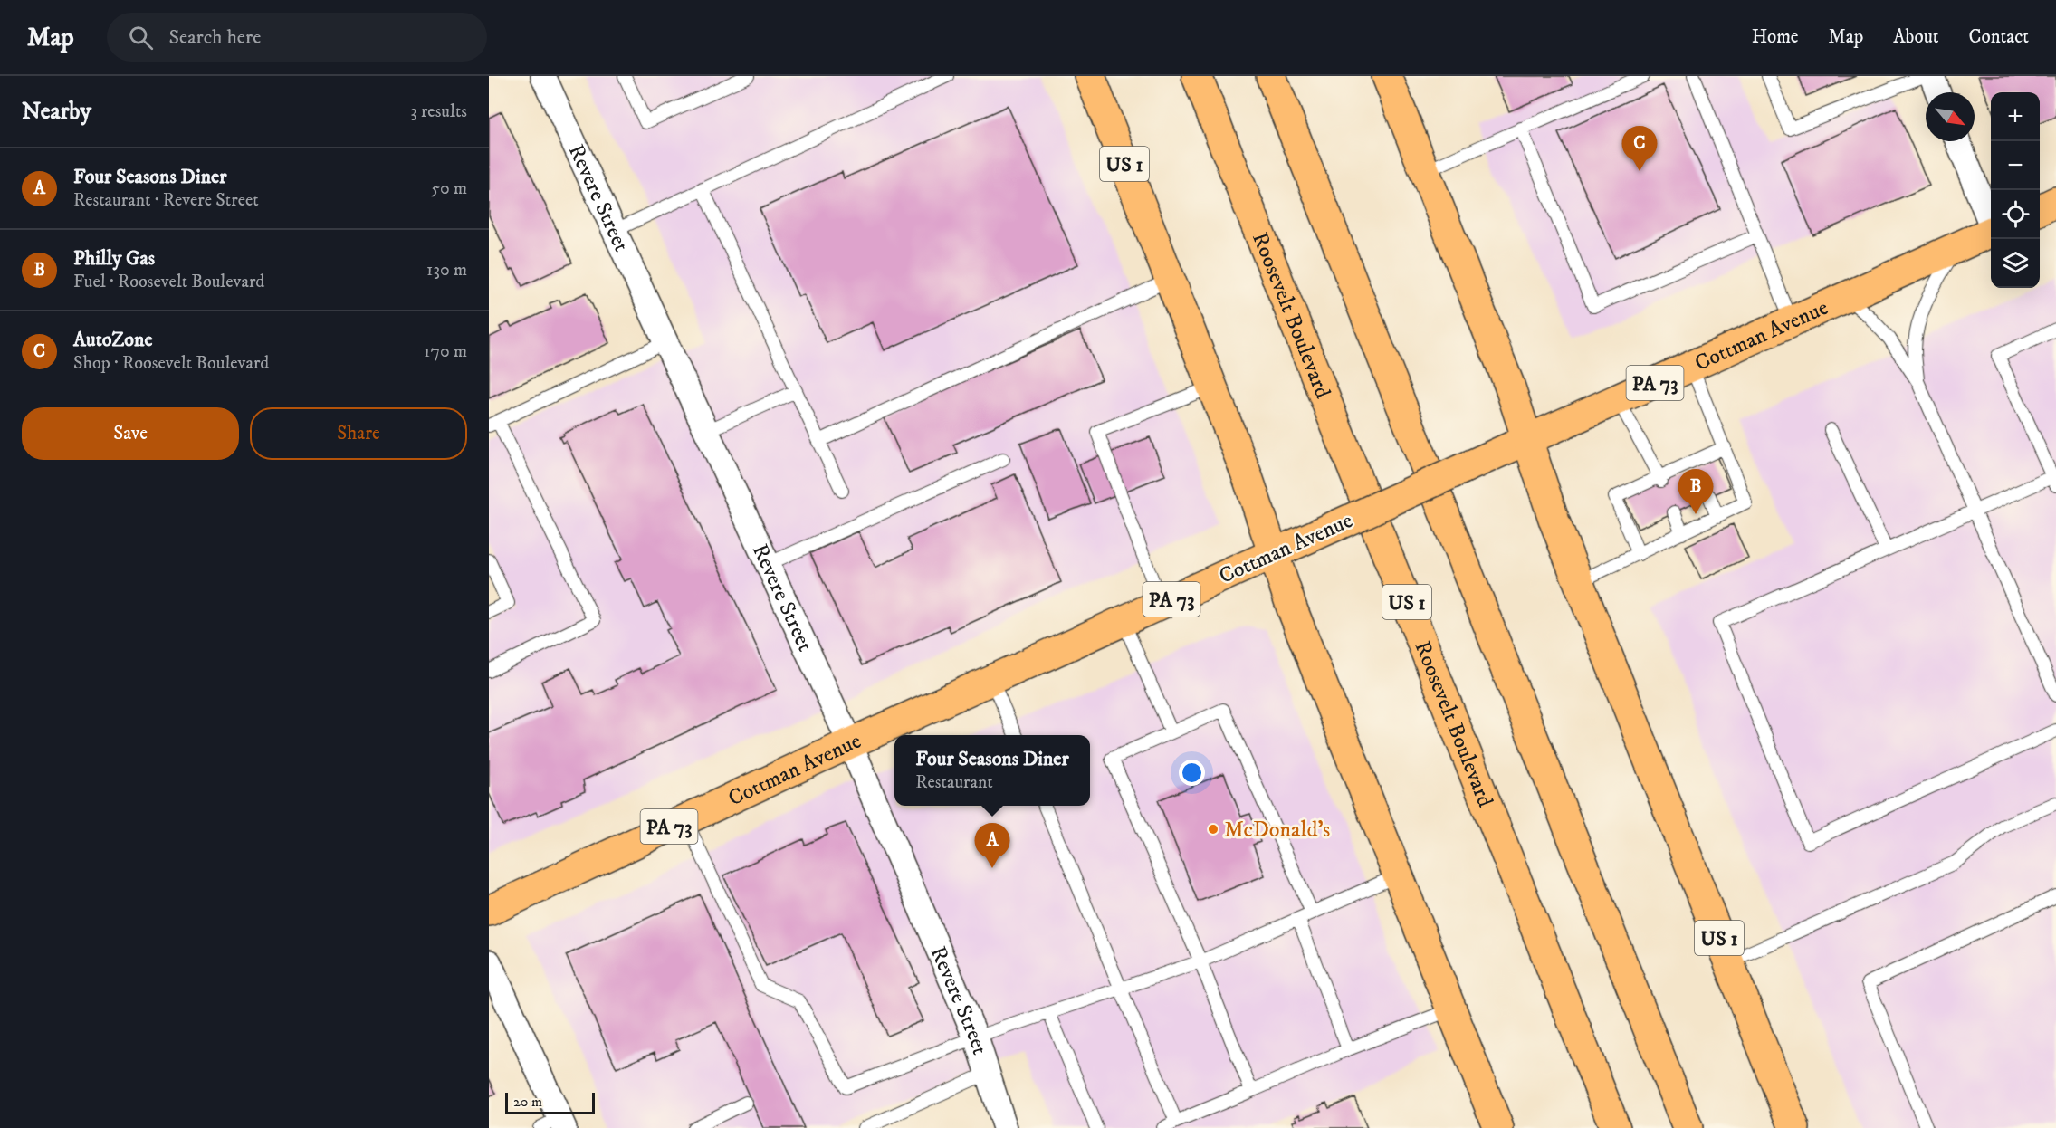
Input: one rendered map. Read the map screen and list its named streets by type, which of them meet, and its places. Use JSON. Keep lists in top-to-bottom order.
{
  "streets": {
    "main road": [
      "US 1",
      "Roosevelt Boulevard",
      "Cottman Avenue",
      "PA 73"
    ],
    "street": ["Revere Street"]
  },
  "crossings": [
    ["US 1", "Cottman Avenue"],
    ["Revere Street", "Cottman Avenue"]
  ],
  "places": ["McDonald's"],
  "scale_bar": "20 m",
  "north": "bottom right",
  "page": {
    "header": "Map",
    "search": "Search here",
    "nav": [
      "Home",
      "Map",
      "About",
      "Contact"
    ],
    "heading": ["Nearby", "3 results"],
    "map_buttons": ["+", "−"],
    "pins": ["C", "B", "A"],
    "list": [
      {
        "mark": "A",
        "name": "Four Seasons Diner",
        "note": "Restaurant · Revere Street",
        "value": "50 m"
      },
      {
        "mark": "B",
        "name": "Philly Gas",
        "note": "Fuel · Roosevelt Boulevard",
        "value": "130 m"
      },
      {
        "mark": "C",
        "name": "AutoZone",
        "note": "Shop · Roosevelt Boulevard",
        "value": "170 m"
      }
    ],
    "buttons": ["Save", "Share"],
    "popup": ["Four Seasons Diner", "Restaurant"],
    "scale": "20 m"
  }
}
